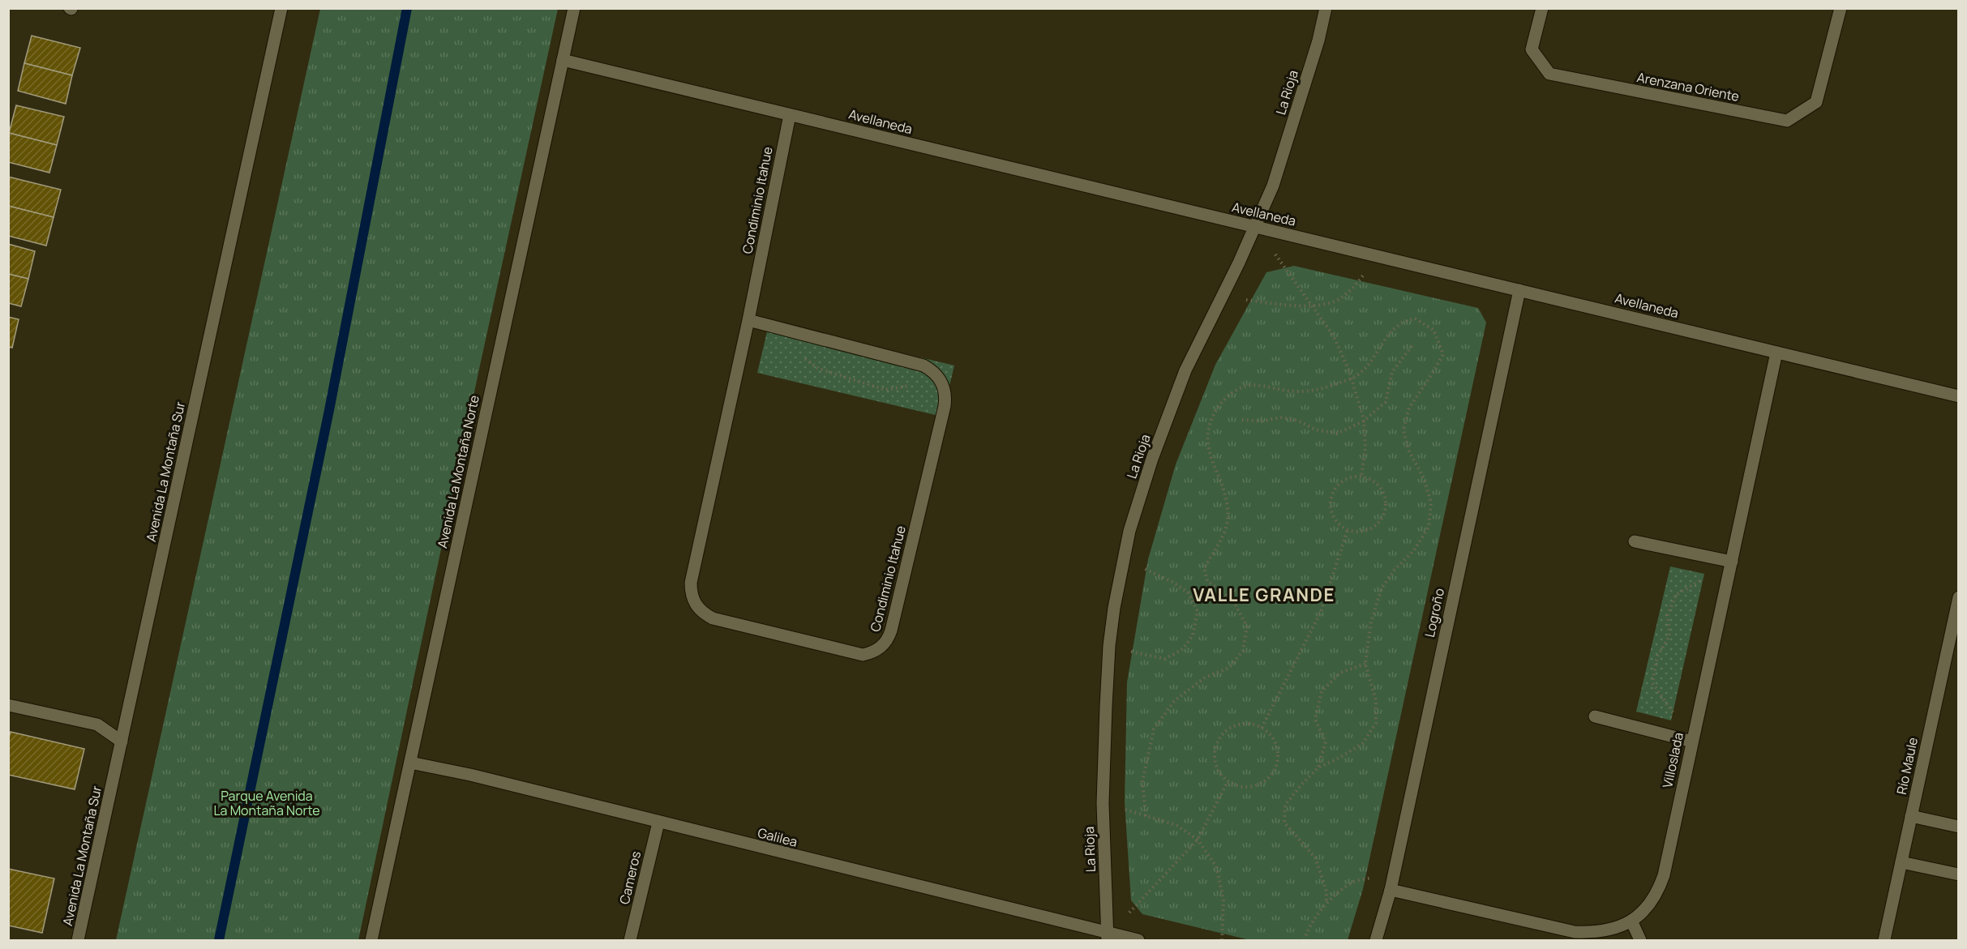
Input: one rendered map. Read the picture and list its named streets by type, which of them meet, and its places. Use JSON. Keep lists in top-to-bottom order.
{
  "streets": {
    "street": [
      "Arenzana Oriente",
      "La Rioja",
      "Avellaneda",
      "Condiminio Itahue",
      "Avenida La Montaña Sur",
      "Avenida La Montaña Norte",
      "Logroño",
      "Villoslada",
      "Río Maule",
      "Galilea",
      "Cameros"
    ]
  },
  "crossings": [
    ["La Rioja", "Avellaneda"],
    ["La Rioja", "Galilea"],
    ["Avellaneda", "Condiminio Itahue"],
    ["Avellaneda", "Avenida La Montaña Norte"],
    ["Avellaneda", "Logroño"],
    ["Avellaneda", "Villoslada"],
    ["Avenida La Montaña Norte", "Galilea"],
    ["Logroño", "Villoslada"],
    ["Galilea", "Cameros"]
  ],
  "districts": ["VALLE GRANDE"],
  "parks": ["Parque Avenida La Montaña Norte"]
}
